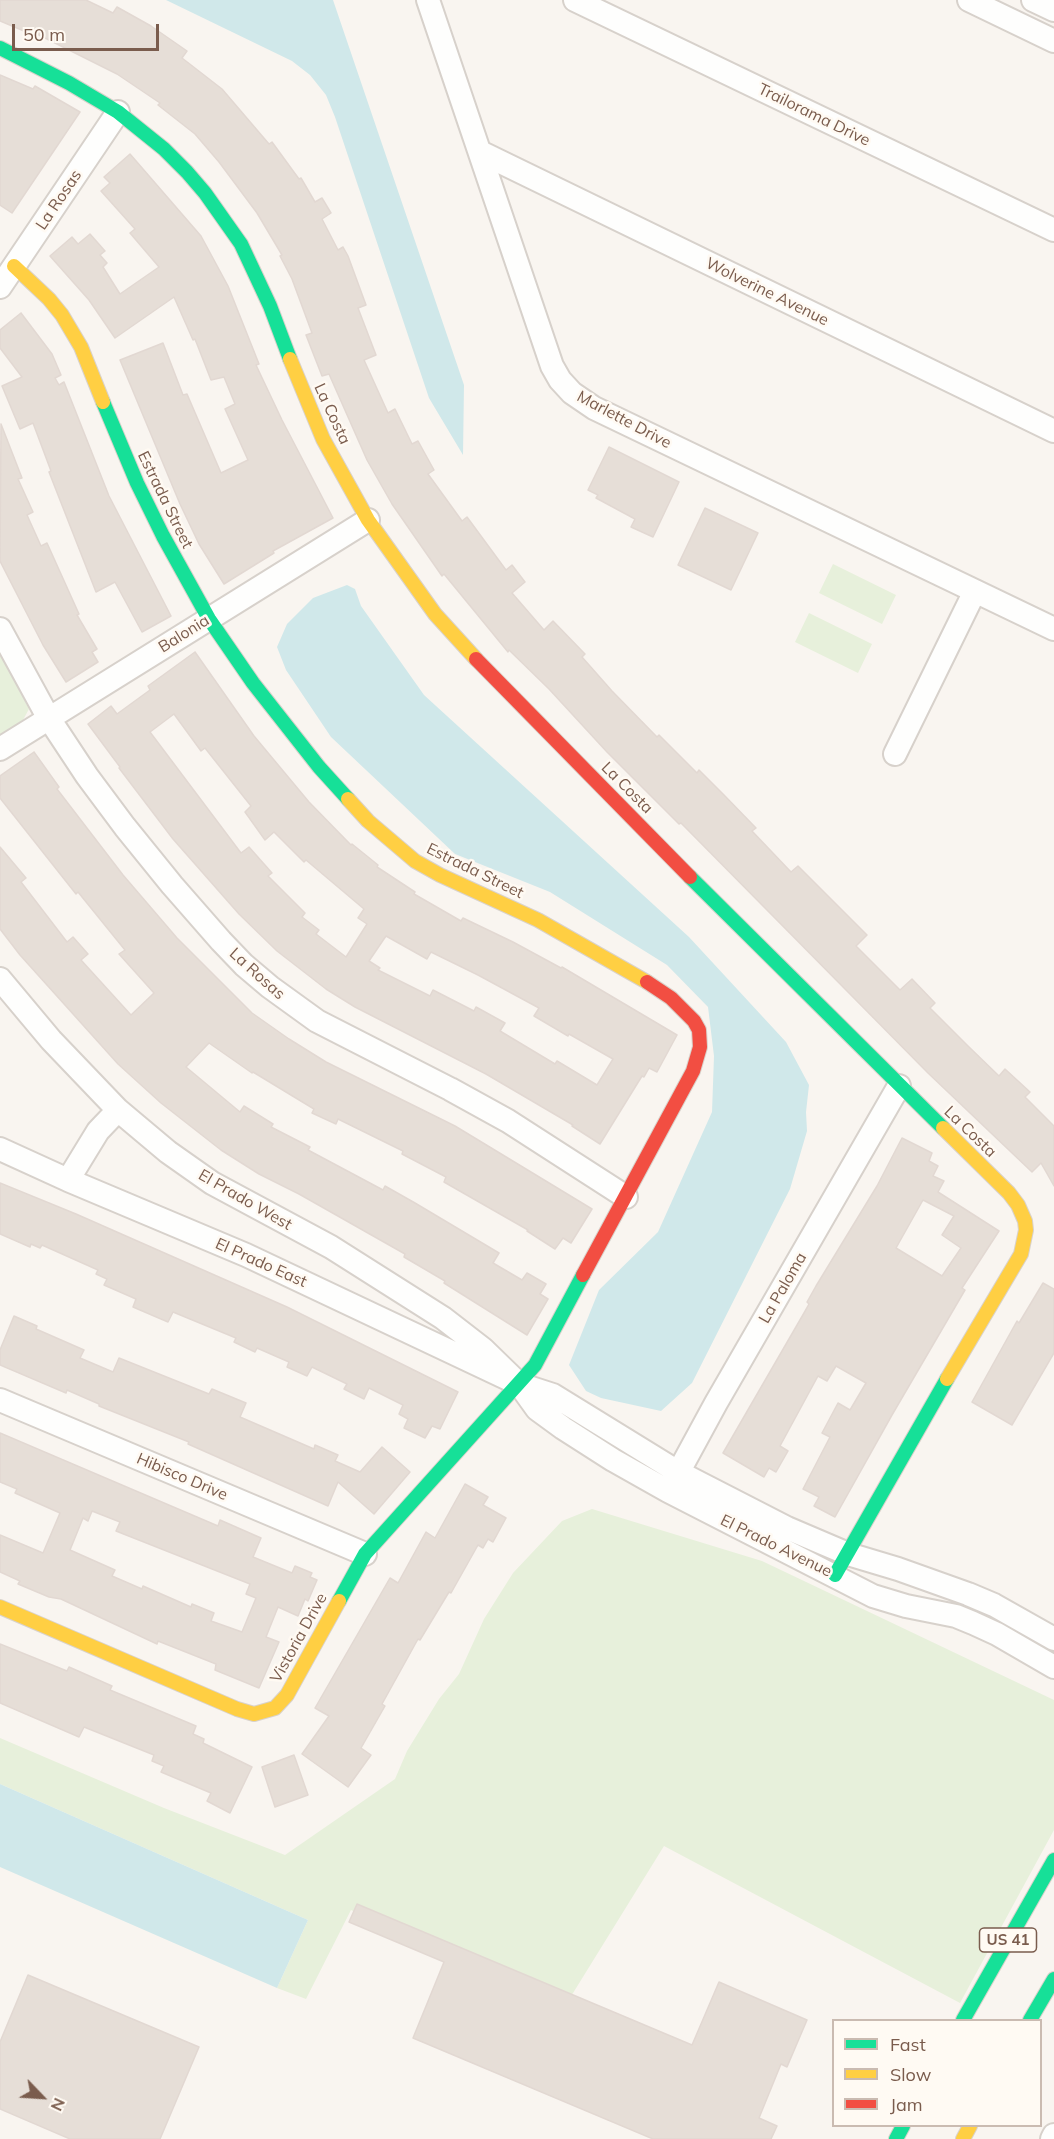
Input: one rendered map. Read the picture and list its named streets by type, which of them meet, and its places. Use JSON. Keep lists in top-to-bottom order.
{
  "streets": {
    "street": [
      "Trailorama Drive",
      "La Rosas",
      "Wolverine Avenue",
      "La Costa",
      "Marlette Drive",
      "Estrada Street",
      "Balonia",
      "El Prado West",
      "El Prado East",
      "La Paloma",
      "Hibisco Drive",
      "El Prado Avenue",
      "Vistoria Drive",
      "US 41"
    ]
  },
  "crossings": [
    ["La Rosas", "La Costa"],
    ["La Rosas", "Estrada Street"],
    ["La Rosas", "Balonia"],
    ["Wolverine Avenue", "Marlette Drive"],
    ["La Costa", "Balonia"],
    ["La Costa", "La Paloma"],
    ["La Costa", "El Prado Avenue"],
    ["Estrada Street", "Balonia"],
    ["Estrada Street", "El Prado West"],
    ["Estrada Street", "El Prado East"],
    ["Estrada Street", "El Prado Avenue"],
    ["Estrada Street", "Vistoria Drive"],
    ["El Prado West", "El Prado East"],
    ["El Prado West", "El Prado Avenue"],
    ["El Prado West", "Vistoria Drive"],
    ["El Prado East", "El Prado Avenue"],
    ["El Prado East", "Vistoria Drive"],
    ["La Paloma", "El Prado Avenue"],
    ["Hibisco Drive", "Vistoria Drive"],
    ["El Prado Avenue", "Vistoria Drive"]
  ],
  "legend": ["Fast", "Slow", "Jam"],
  "scale_bar": "50 m",
  "north": "bottom right"
}
